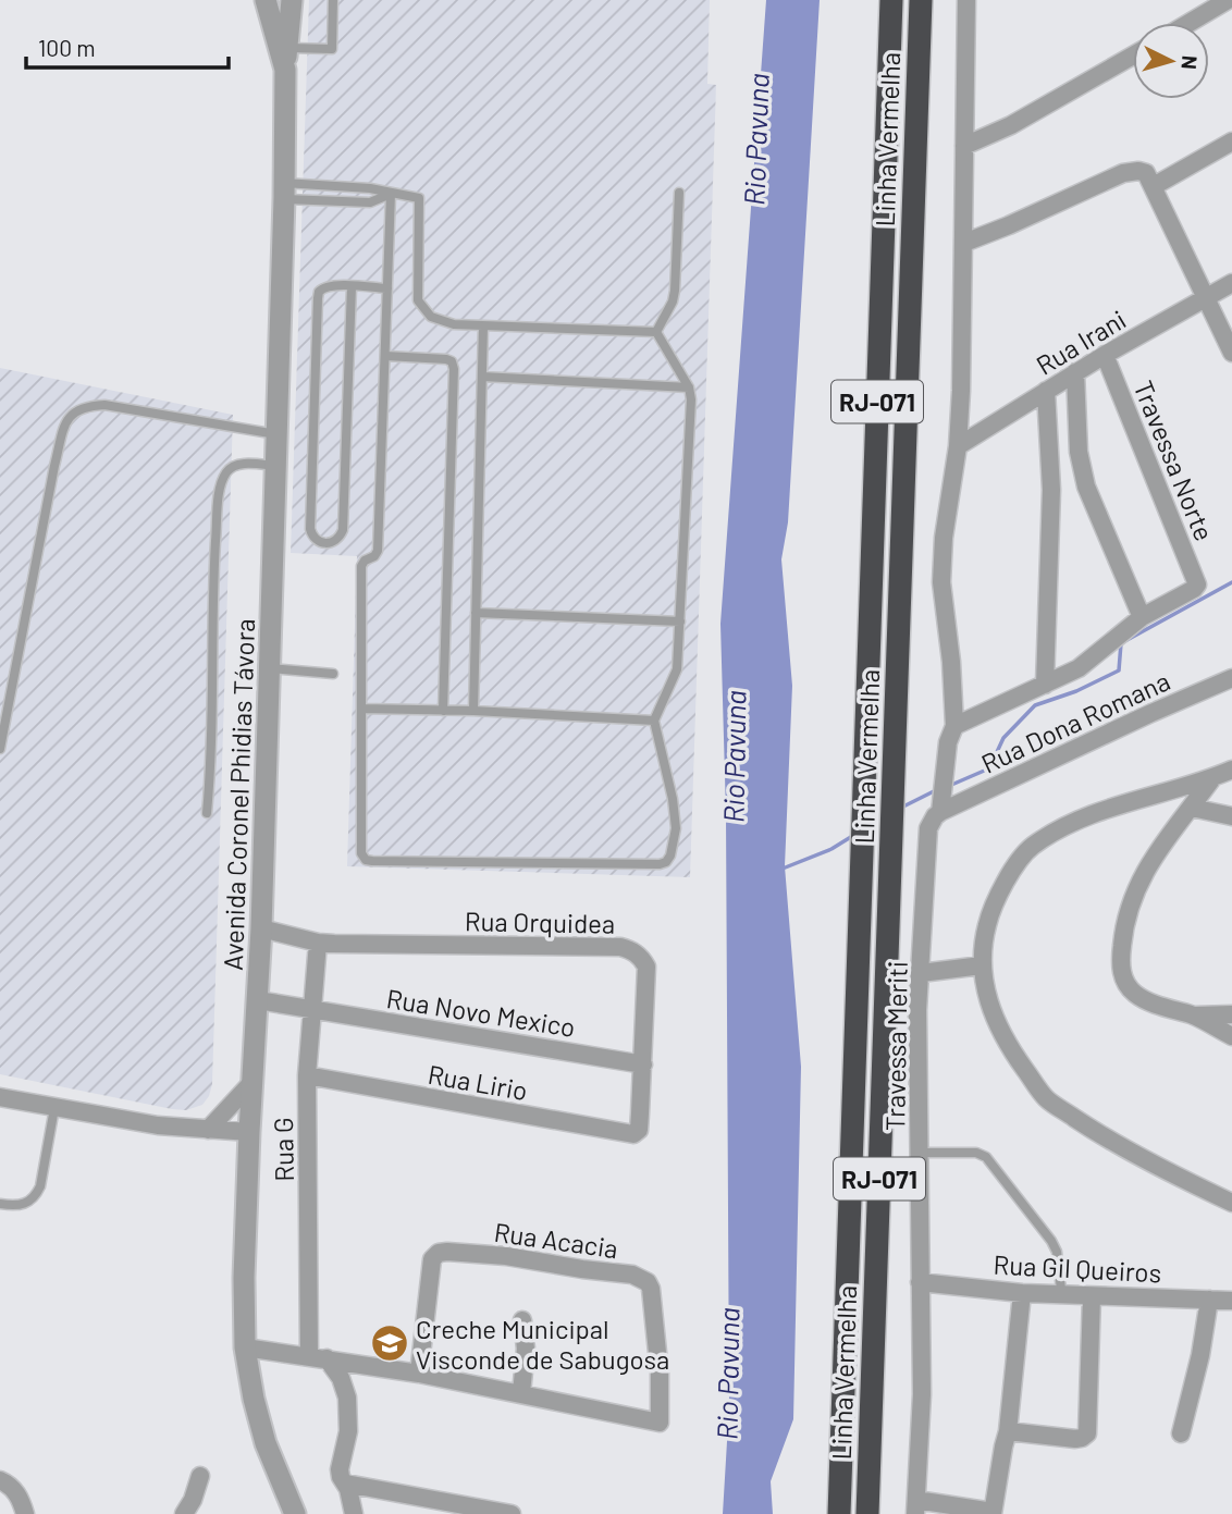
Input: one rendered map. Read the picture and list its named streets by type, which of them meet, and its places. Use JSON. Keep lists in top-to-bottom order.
{
  "streets": {
    "highway": ["Linha Vermelha", "RJ-071"],
    "street": [
      "Rua Irani",
      "Travessa Norte",
      "Rua Dona Romana",
      "Avenida Coronel Phidias Távora",
      "Rua Orquidea",
      "Rua Novo Mexico",
      "Travessa Meriti",
      "Rua Lirio",
      "Rua G",
      "Rua Acacia",
      "Rua Gil Queiros"
    ]
  },
  "crossings": [
    ["Rua Irani", "Travessa Norte"],
    ["Rua Irani", "Travessa Meriti"],
    ["Rua Dona Romana", "Travessa Meriti"],
    ["Avenida Coronel Phidias Távora", "Rua Orquidea"],
    ["Rua Orquidea", "Rua Novo Mexico"],
    ["Rua Orquidea", "Rua Lirio"],
    ["Rua Orquidea", "Rua G"],
    ["Rua Novo Mexico", "Rua G"],
    ["Travessa Meriti", "Rua Gil Queiros"],
    ["Rua Lirio", "Rua G"]
  ],
  "water": ["Rio Pavuna"],
  "places": {
    "school or university": ["Creche Municipal Visconde de Sabugosa"]
  },
  "scale_bar": "100 m",
  "north": "right"
}
